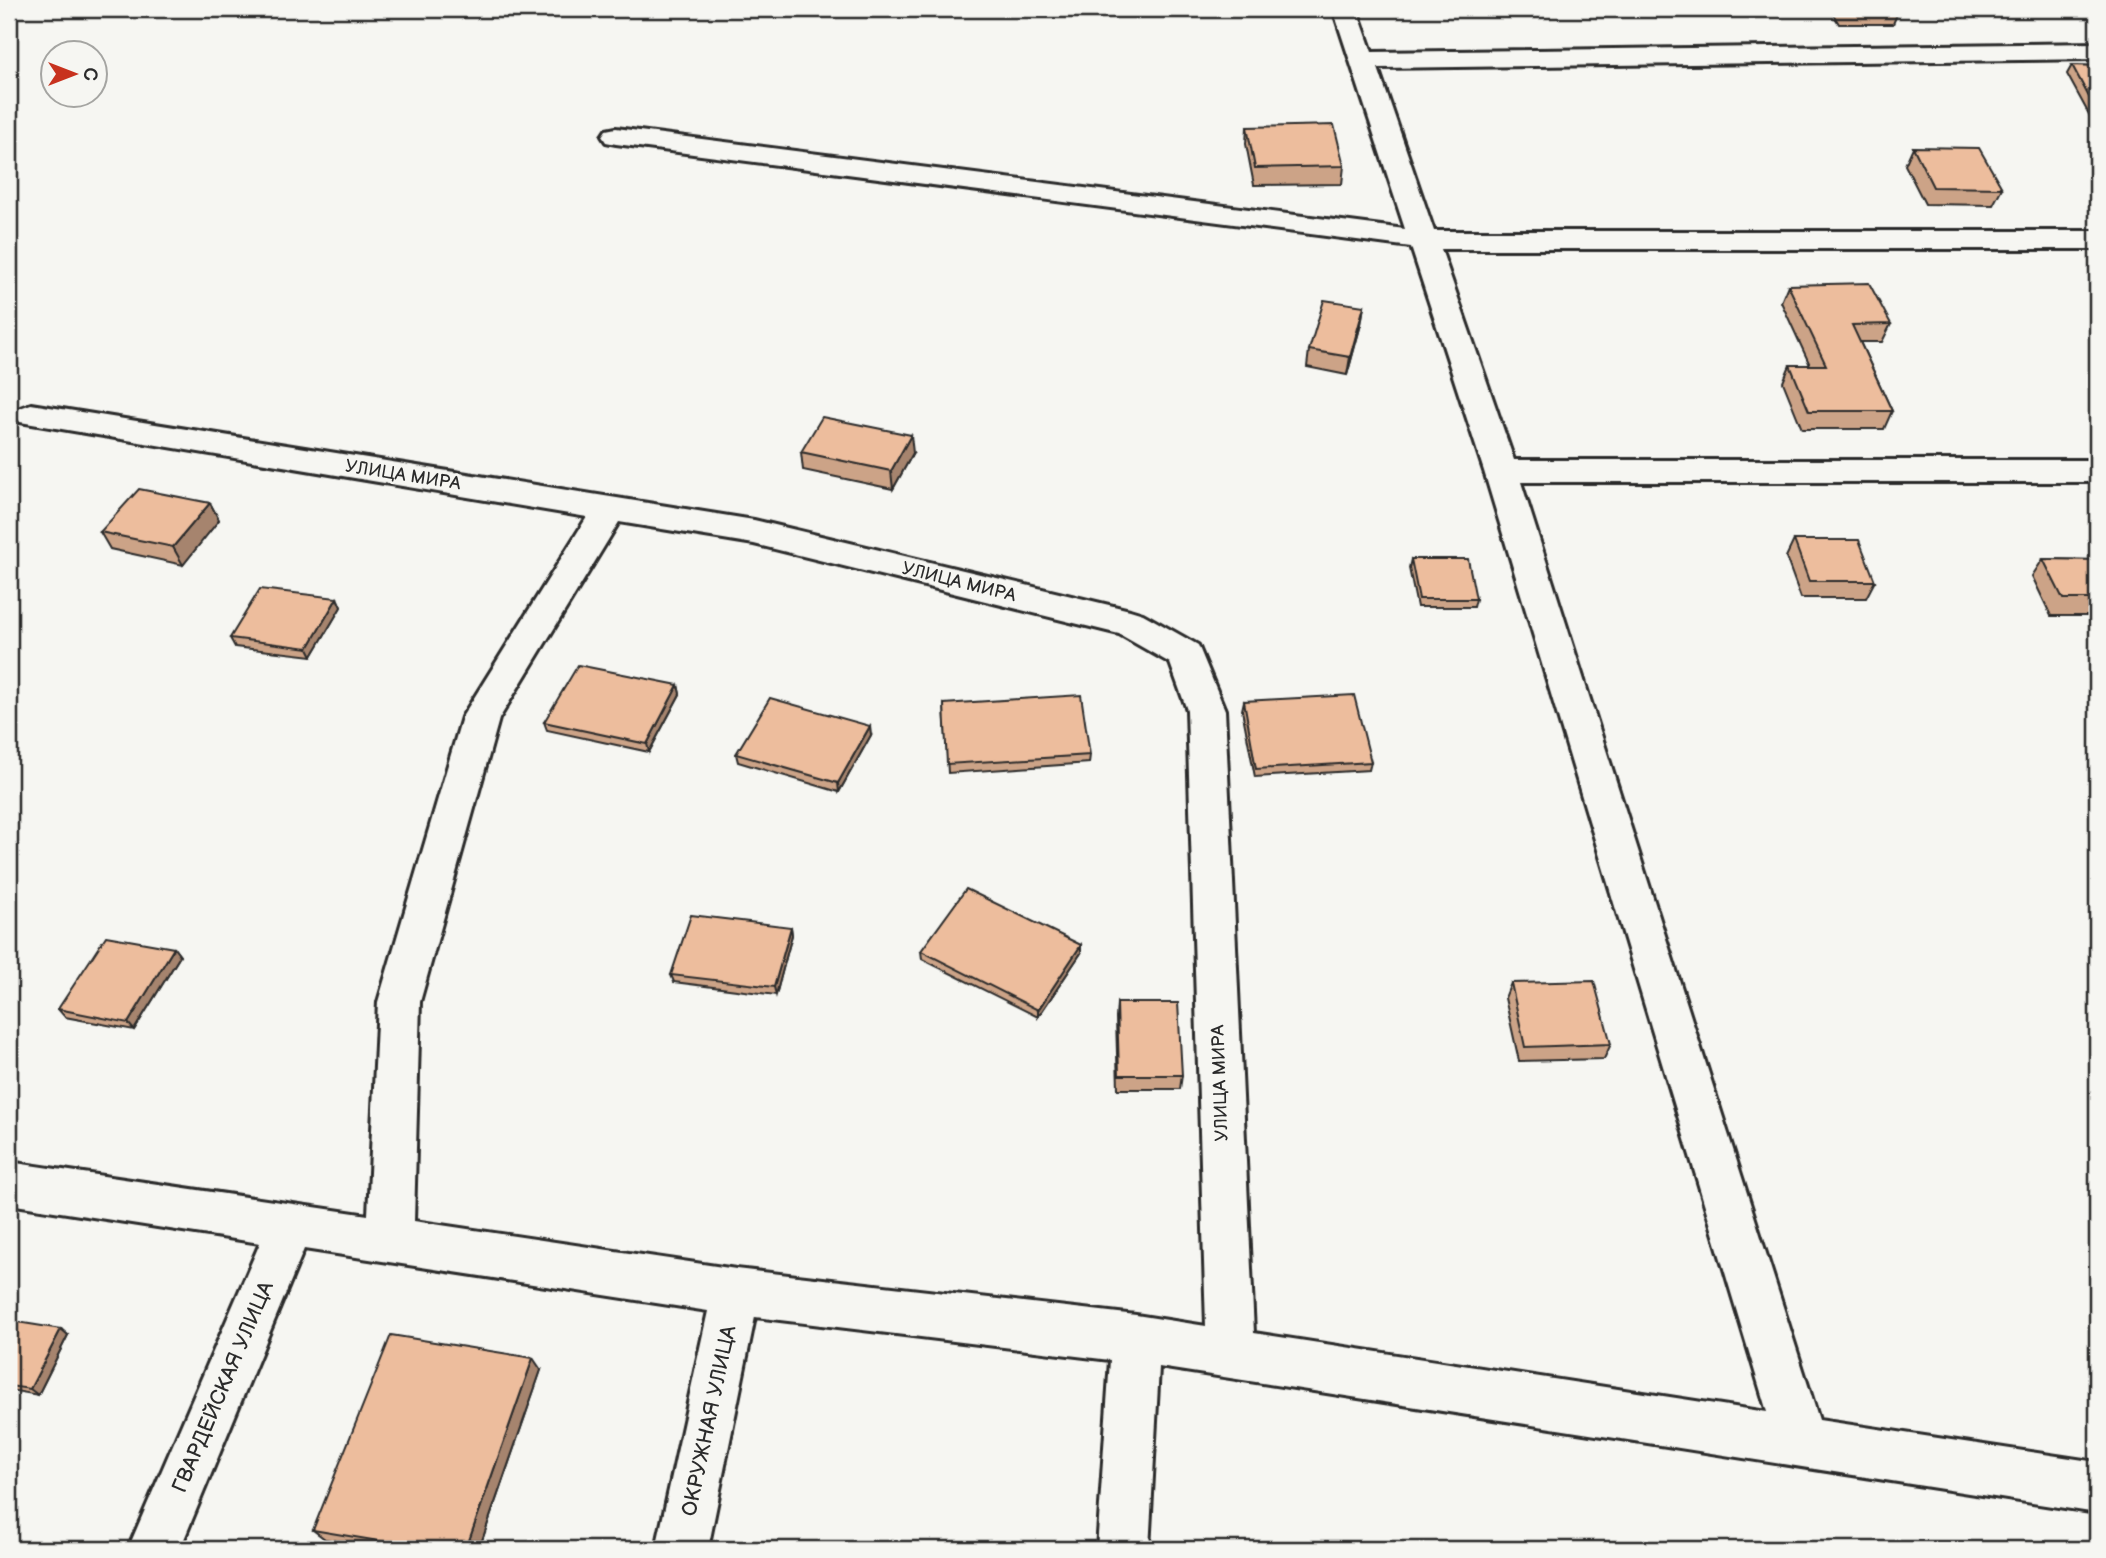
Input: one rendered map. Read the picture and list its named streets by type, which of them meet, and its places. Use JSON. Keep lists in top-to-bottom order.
{
  "streets": {
    "street": ["УЛИЦА МИРА", "ГВАРДЕЙСКАЯ УЛИЦА", "ОКРУЖНАЯ УЛИЦА"]
  },
  "north": "right"
}
